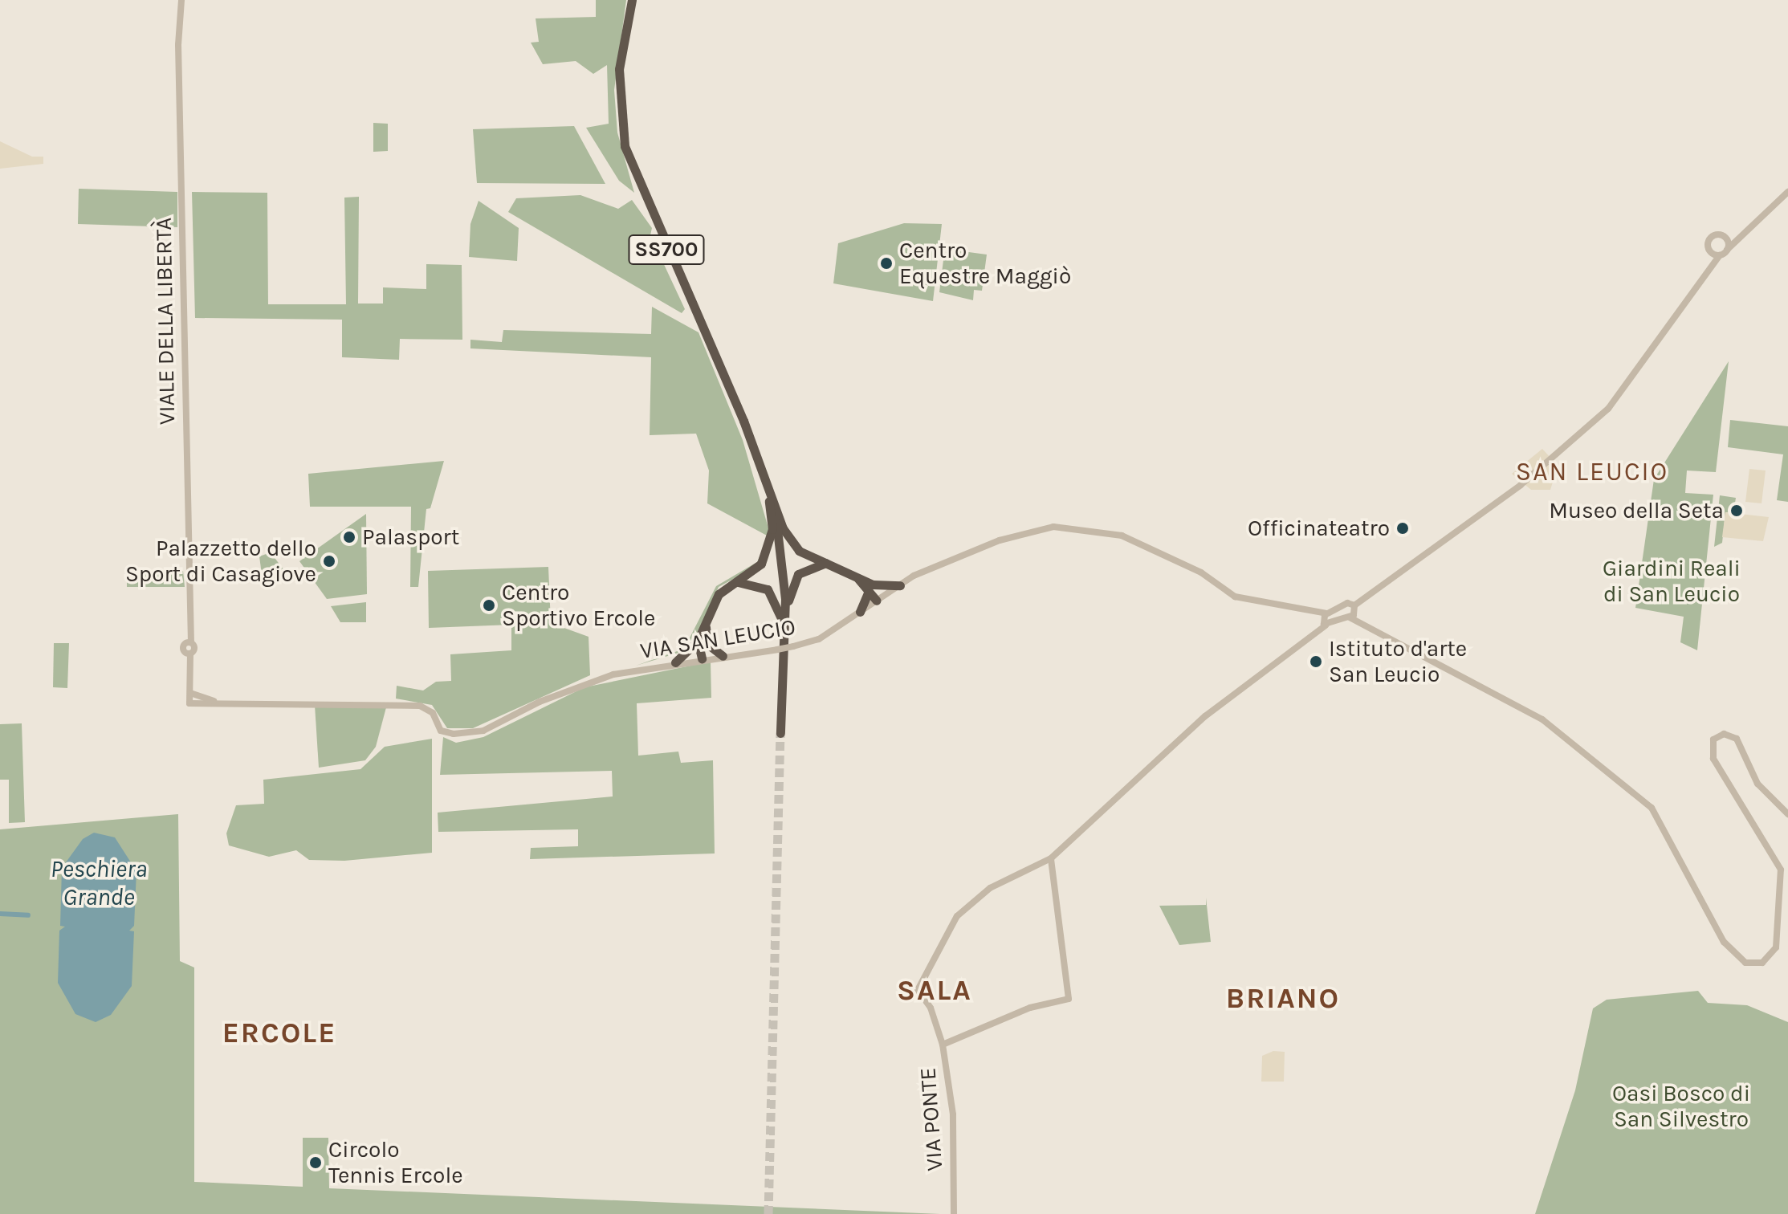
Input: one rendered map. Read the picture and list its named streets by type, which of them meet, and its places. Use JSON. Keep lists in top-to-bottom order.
{
  "streets": {
    "highway": ["SS700"],
    "street": ["VIALE DELLA LIBERTÀ", "VIA SAN LEUCIO", "VIA PONTE"]
  },
  "crossings": [
    ["SS700", "VIA SAN LEUCIO"],
    ["VIALE DELLA LIBERTÀ", "VIA SAN LEUCIO"]
  ],
  "districts": [
    "SAN LEUCIO",
    "SALA",
    "BRIANO",
    "ERCOLE"
  ],
  "water": ["Peschiera Grande"],
  "parks": ["Giardini Reali di San Leucio", "Oasi Bosco di San Silvestro"],
  "places": [
    "Centro Equestre Maggiò",
    "Museo della Seta",
    "Officinateatro",
    "Palasport",
    "Palazzetto dello Sport di Casagiove",
    "Centro Sportivo Ercole",
    "Istituto d'arte San Leucio",
    "Circolo Tennis Ercole"
  ]
}
